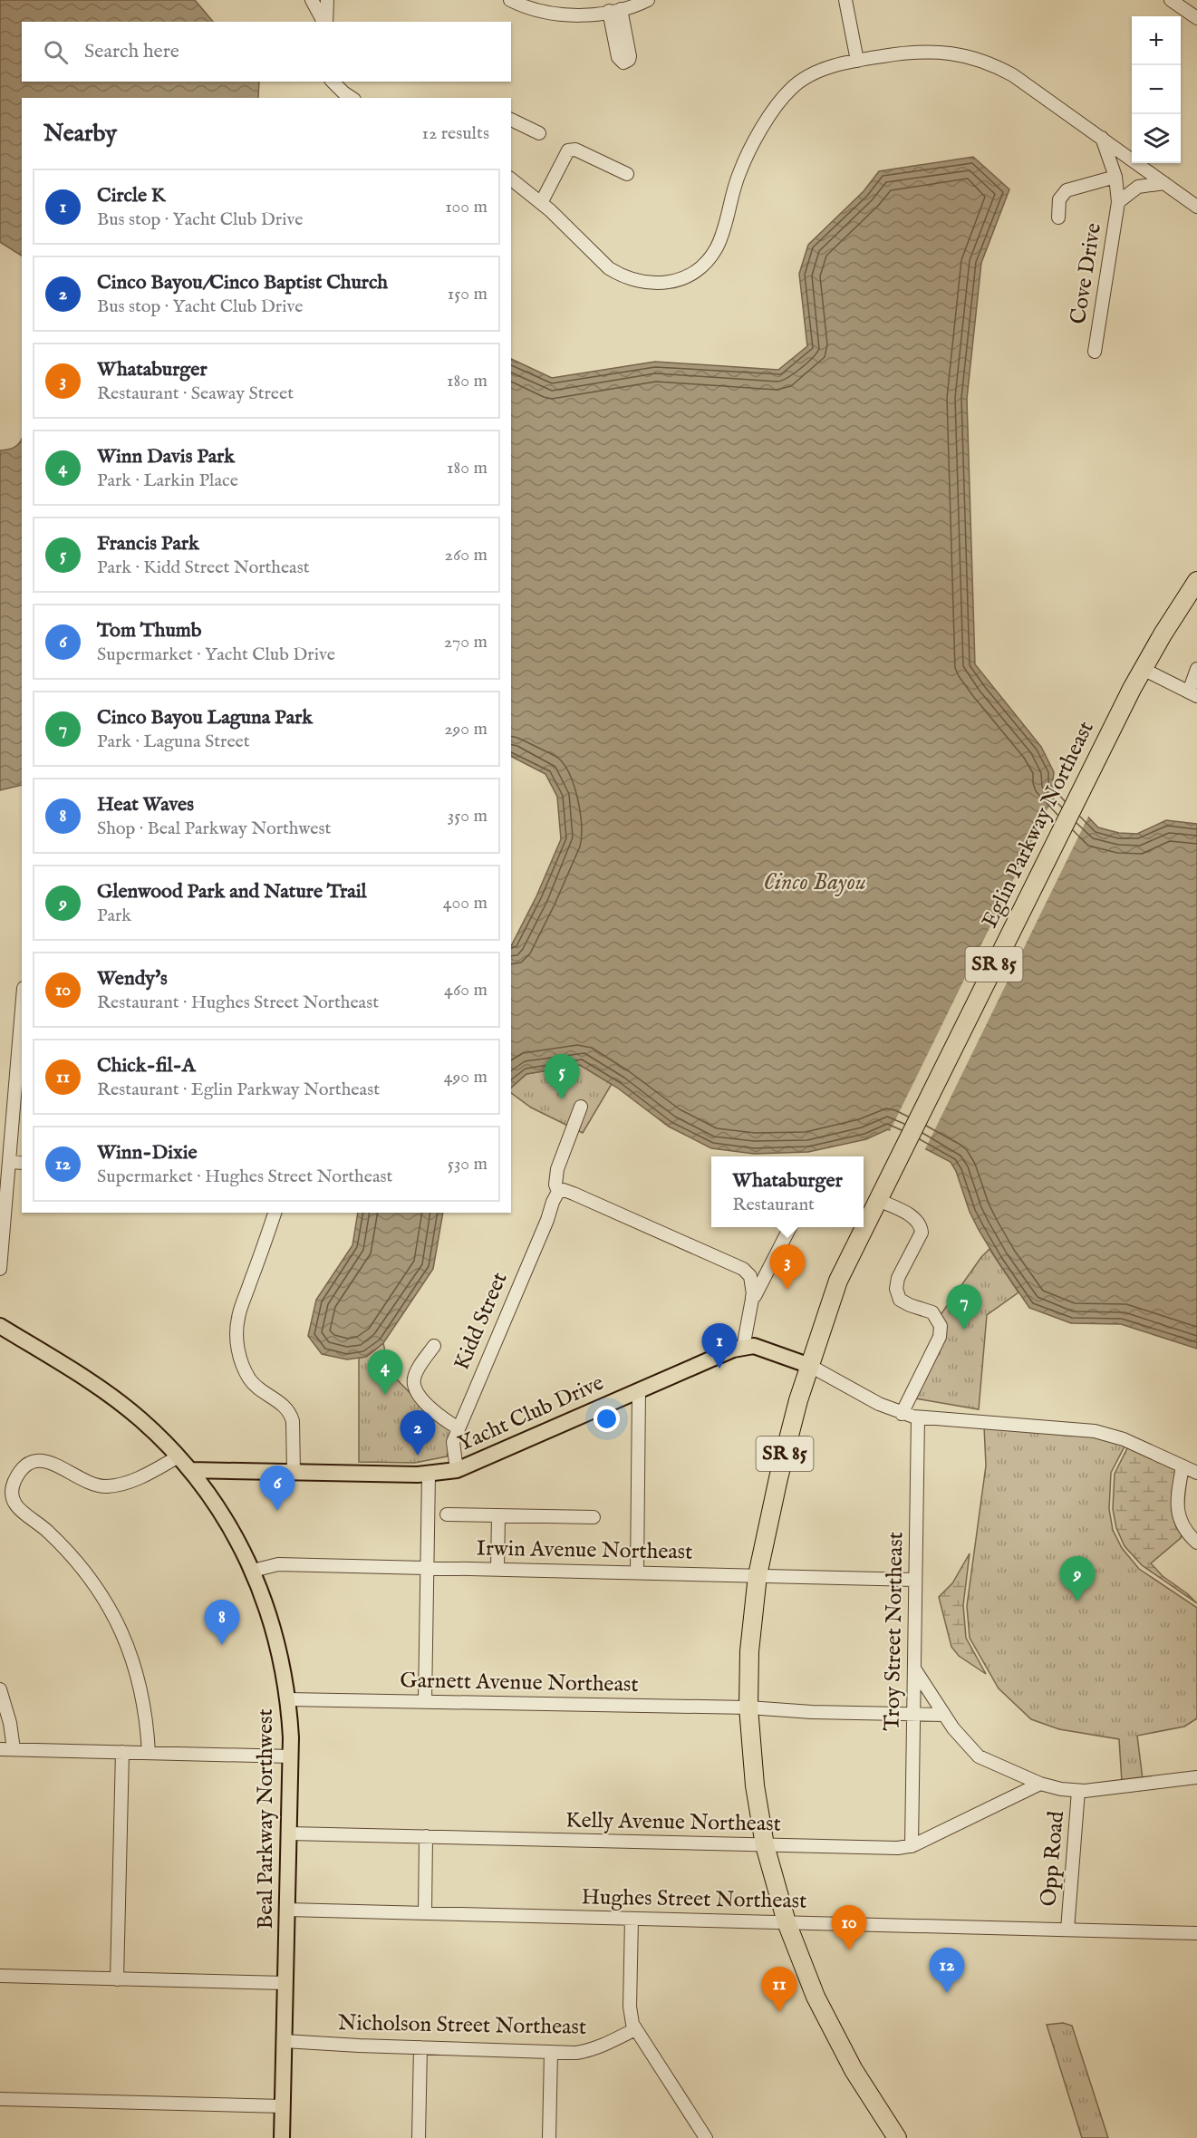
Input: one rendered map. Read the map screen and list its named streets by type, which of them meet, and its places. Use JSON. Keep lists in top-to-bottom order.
{
  "streets": {
    "highway": ["Eglin Parkway Northeast", "SR 85"],
    "main road": ["Yacht Club Drive", "Beal Parkway Northwest"],
    "street": [
      "Cove Drive",
      "Kidd Street",
      "Irwin Avenue Northeast",
      "Troy Street Northeast",
      "Garnett Avenue Northeast",
      "Kelly Avenue Northeast",
      "Opp Road",
      "Hughes Street Northeast",
      "Nicholson Street Northeast"
    ]
  },
  "crossings": [
    ["Eglin Parkway Northeast", "Yacht Club Drive"],
    ["Eglin Parkway Northeast", "Irwin Avenue Northeast"],
    ["Eglin Parkway Northeast", "Garnett Avenue Northeast"],
    ["Eglin Parkway Northeast", "Kelly Avenue Northeast"],
    ["Eglin Parkway Northeast", "Hughes Street Northeast"],
    ["Kidd Street", "Yacht Club Drive"],
    ["Yacht Club Drive", "Beal Parkway Northwest"],
    ["Irwin Avenue Northeast", "Troy Street Northeast"],
    ["Irwin Avenue Northeast", "Beal Parkway Northwest"],
    ["Troy Street Northeast", "Garnett Avenue Northeast"],
    ["Troy Street Northeast", "Kelly Avenue Northeast"],
    ["Garnett Avenue Northeast", "Beal Parkway Northwest"],
    ["Beal Parkway Northwest", "Kelly Avenue Northeast"],
    ["Beal Parkway Northwest", "Hughes Street Northeast"],
    ["Beal Parkway Northwest", "Nicholson Street Northeast"],
    ["Opp Road", "Hughes Street Northeast"]
  ],
  "water": ["Cinco Bayou"],
  "page": {
    "map_buttons": ["+", "−"],
    "search": "Search here",
    "heading": ["Nearby", "12 results"],
    "list": [
      {
        "mark": "1",
        "name": "Circle K",
        "note": "Bus stop · Yacht Club Drive",
        "value": "100 m"
      },
      {
        "mark": "2",
        "name": "Cinco Bayou/Cinco Baptist Church",
        "note": "Bus stop · Yacht Club Drive",
        "value": "150 m"
      },
      {
        "mark": "3",
        "name": "Whataburger",
        "note": "Restaurant · Seaway Street",
        "value": "180 m"
      },
      {
        "mark": "4",
        "name": "Winn Davis Park",
        "note": "Park · Larkin Place",
        "value": "180 m"
      },
      {
        "mark": "5",
        "name": "Francis Park",
        "note": "Park · Kidd Street Northeast",
        "value": "260 m"
      },
      {
        "mark": "6",
        "name": "Tom Thumb",
        "note": "Supermarket · Yacht Club Drive",
        "value": "270 m"
      },
      {
        "mark": "7",
        "name": "Cinco Bayou Laguna Park",
        "note": "Park · Laguna Street",
        "value": "290 m"
      },
      {
        "mark": "8",
        "name": "Heat Waves",
        "note": "Shop · Beal Parkway Northwest",
        "value": "350 m"
      },
      {
        "mark": "9",
        "name": "Glenwood Park and Nature Trail",
        "note": "Park",
        "value": "400 m"
      },
      {
        "mark": "10",
        "name": "Wendy's",
        "note": "Restaurant · Hughes Street Northeast",
        "value": "460 m"
      },
      {
        "mark": "11",
        "name": "Chick-fil-A",
        "note": "Restaurant · Eglin Parkway Northeast",
        "value": "490 m"
      },
      {
        "mark": "12",
        "name": "Winn-Dixie",
        "note": "Supermarket · Hughes Street Northeast",
        "value": "530 m"
      }
    ],
    "pins": [
      "5",
      "3",
      "7",
      "1",
      "4",
      "2",
      "6",
      "9",
      "8",
      "10",
      "12",
      "11"
    ],
    "popup": ["Whataburger", "Restaurant"]
  }
}
